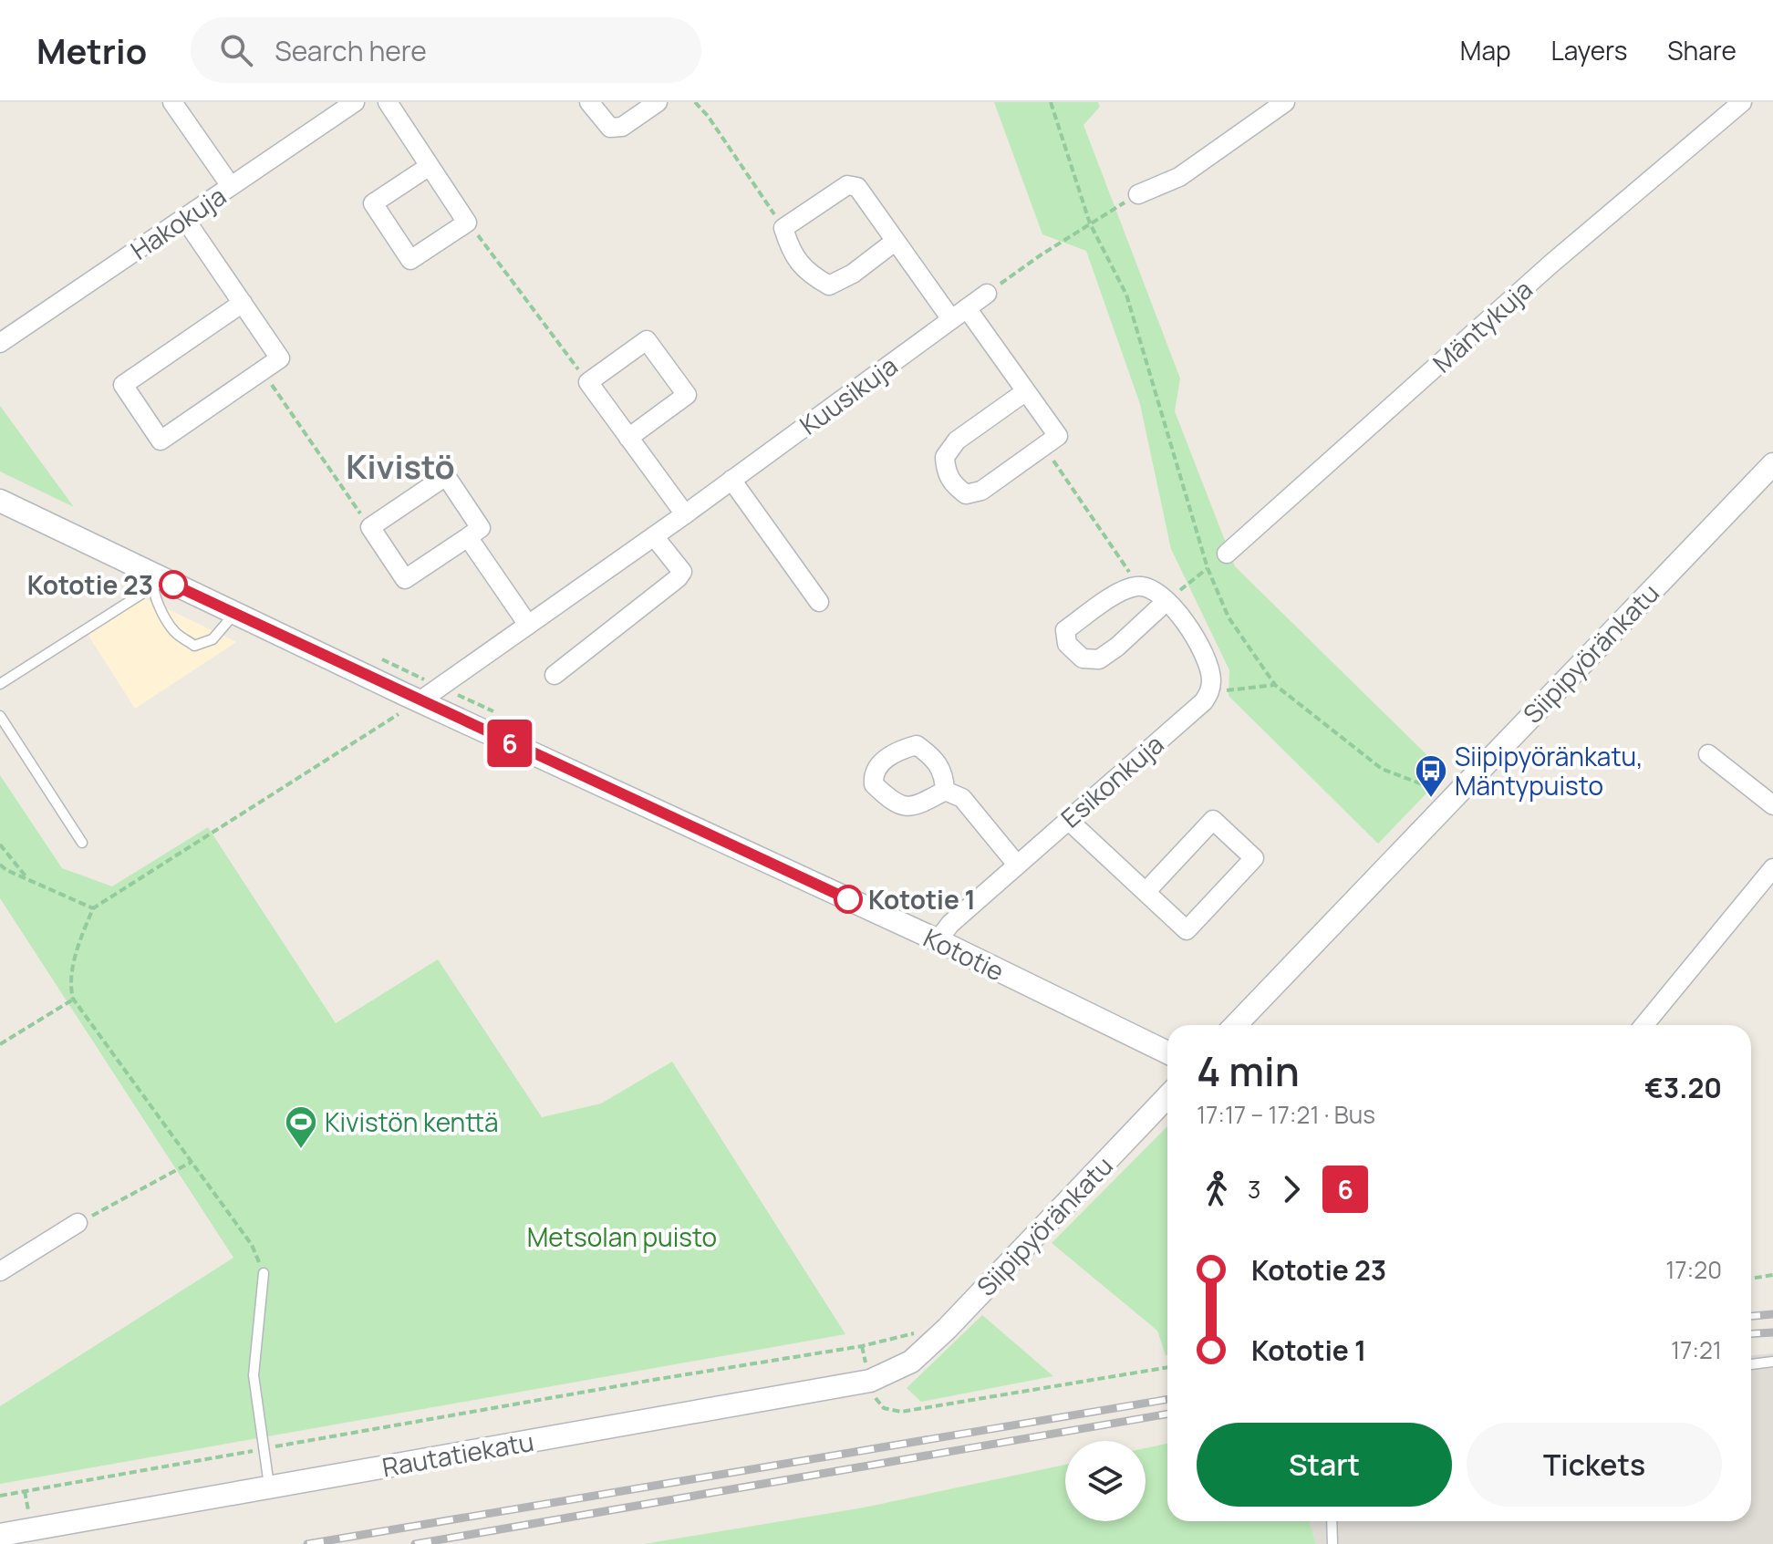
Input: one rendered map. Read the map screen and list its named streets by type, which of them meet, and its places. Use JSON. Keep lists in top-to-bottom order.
{
  "streets": {
    "street": [
      "Hakokuja",
      "Mäntykuja",
      "Kuusikuja",
      "Siipipyöränkatu",
      "Esikonkuja",
      "Kototie",
      "Rautatiekatu"
    ]
  },
  "crossings": [
    ["Kuusikuja", "Kototie"],
    ["Siipipyöränkatu", "Rautatiekatu"],
    ["Esikonkuja", "Kototie"]
  ],
  "districts": ["Kivistö"],
  "parks": ["Metsolan puisto"],
  "places": {
    "other": ["Kototie 23", "Kototie 1"],
    "bus stop": ["Siipipyöränkatu, Mäntypuisto"],
    "sports": ["Kivistön kenttä"]
  },
  "lines": ["bus line 6"],
  "page": {
    "header": "Metrio",
    "search": "Search here",
    "nav": ["Map", "Layers", "Share"],
    "on_map": "6",
    "heading": ["4 min", "17:17 – 17:21 · Bus", "€3.20"],
    "legs": ["3", "6"],
    "list": [
      {
        "name": "Kototie 23",
        "value": "17:20"
      },
      {
        "name": "Kototie 1",
        "value": "17:21"
      }
    ],
    "buttons": ["Start", "Tickets"]
  }
}
